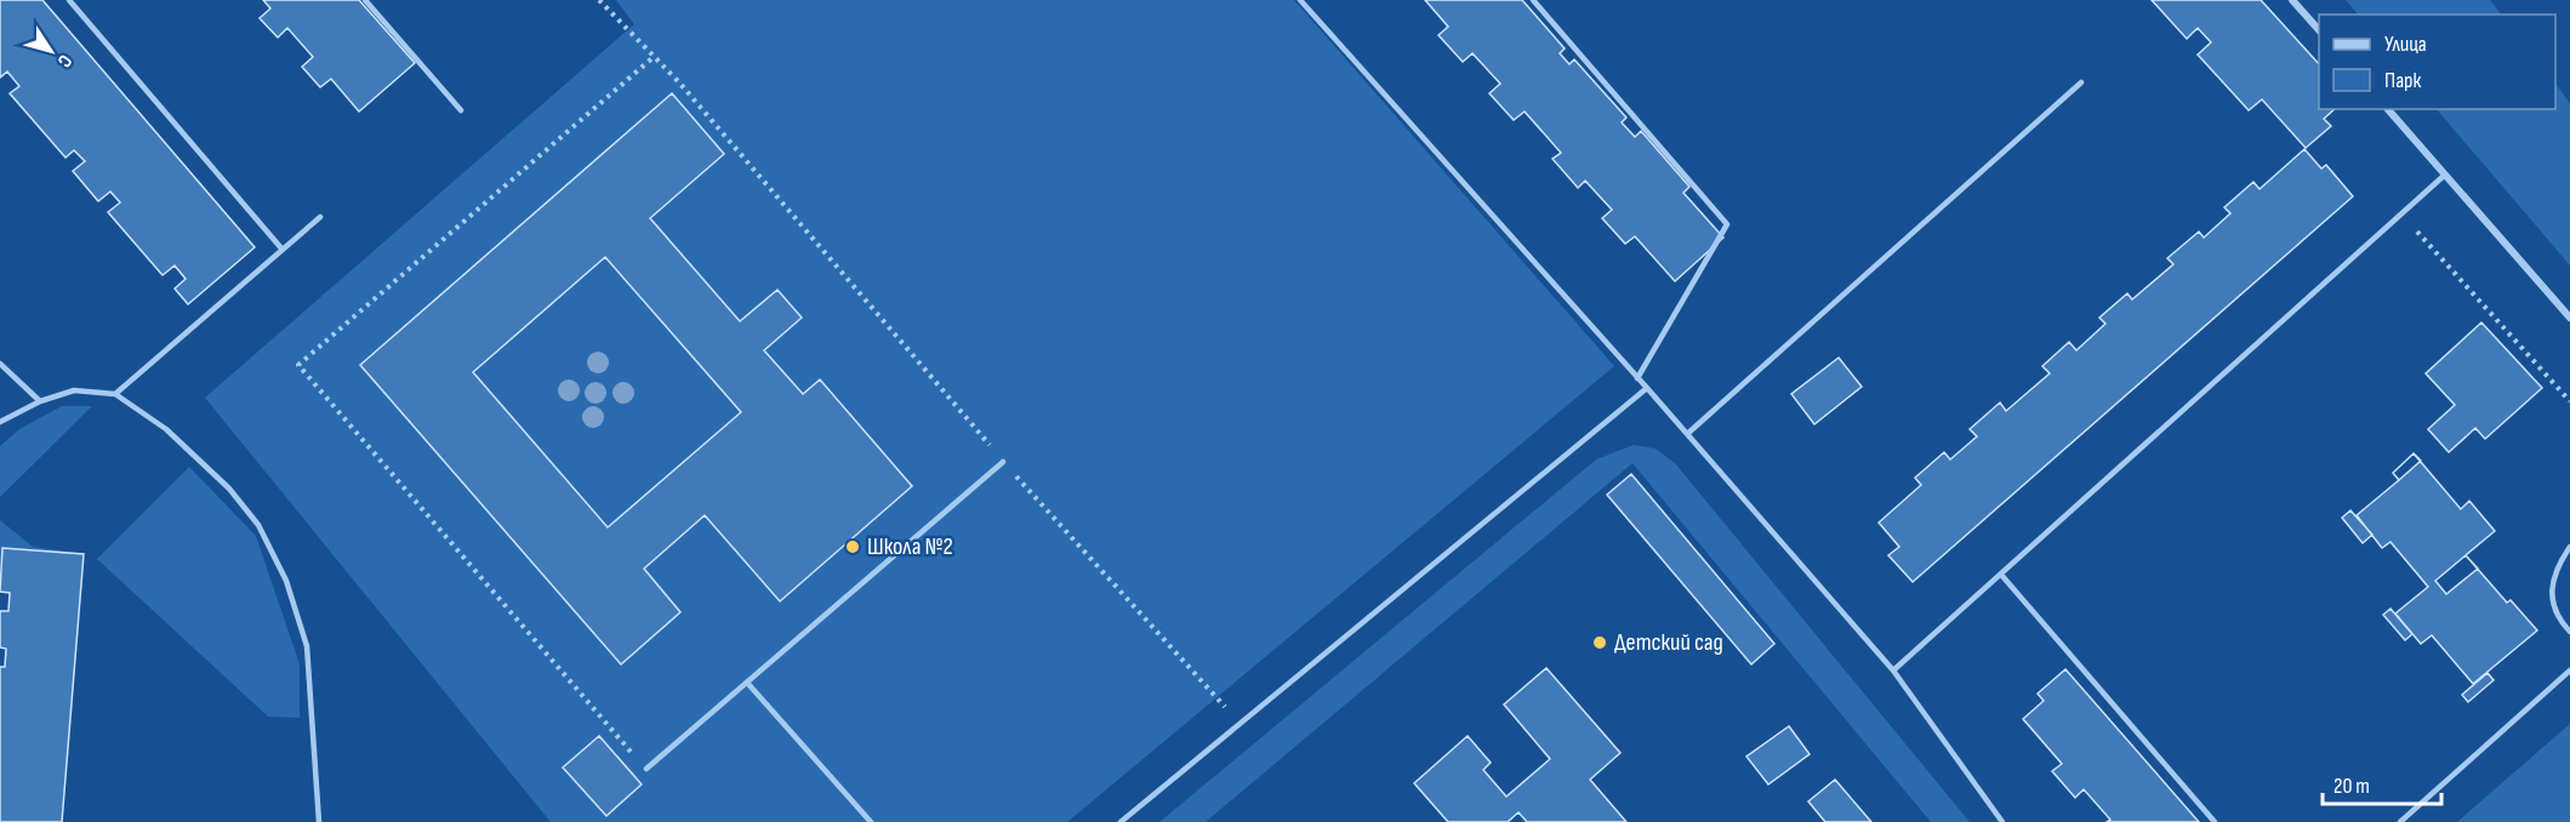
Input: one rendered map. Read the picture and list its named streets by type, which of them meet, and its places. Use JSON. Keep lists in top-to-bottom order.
{
  "places": ["Школа №2", "Детский сад"],
  "legend": ["Улица", "Парк"],
  "scale_bar": "20 m",
  "north": "bottom right"
}
